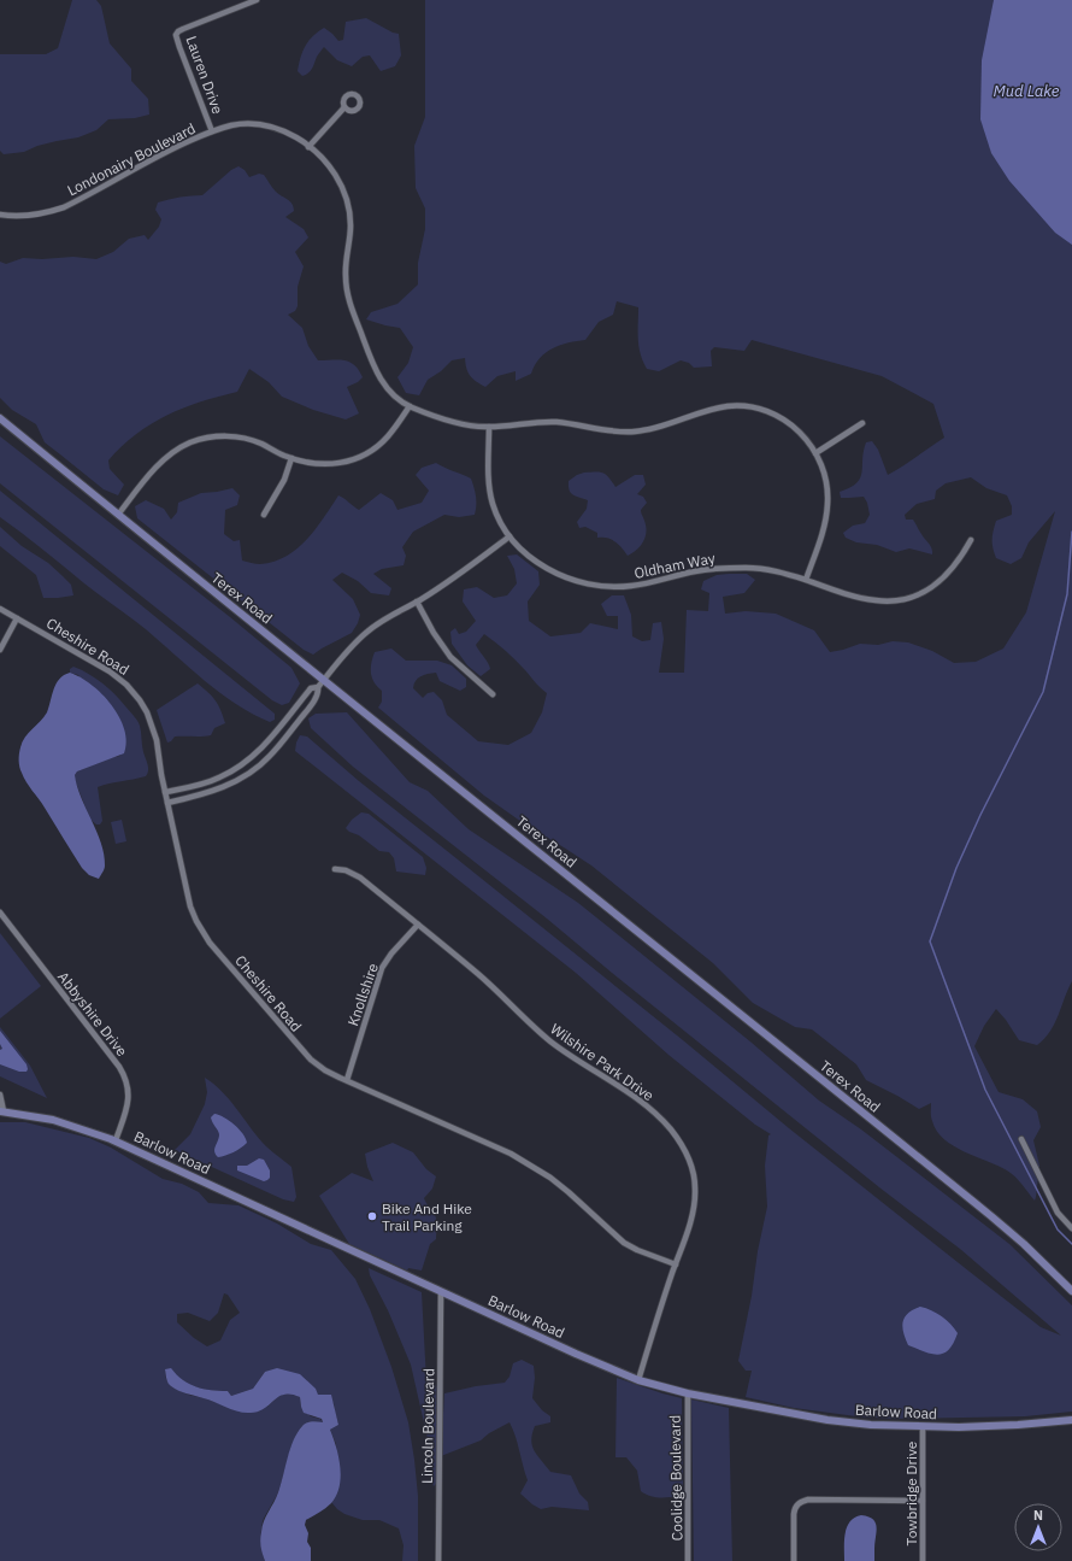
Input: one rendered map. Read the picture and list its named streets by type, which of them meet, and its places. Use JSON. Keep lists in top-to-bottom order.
{
  "streets": {
    "main road": ["Terex Road", "Barlow Road"],
    "street": [
      "Lauren Drive",
      "Londonairy Boulevard",
      "Oldham Way",
      "Cheshire Road",
      "Knollshire",
      "Abbyshire Drive",
      "Wilshire Park Drive",
      "Lincoln Boulevard",
      "Coolidge Boulevard",
      "Towbridge Drive"
    ]
  },
  "crossings": [
    ["Lauren Drive", "Londonairy Boulevard"],
    ["Londonairy Boulevard", "Oldham Way"],
    ["Cheshire Road", "Knollshire"],
    ["Cheshire Road", "Wilshire Park Drive"],
    ["Knollshire", "Wilshire Park Drive"],
    ["Abbyshire Drive", "Barlow Road"],
    ["Wilshire Park Drive", "Barlow Road"],
    ["Barlow Road", "Lincoln Boulevard"],
    ["Barlow Road", "Coolidge Boulevard"],
    ["Barlow Road", "Towbridge Drive"]
  ],
  "water": ["Mud Lake"],
  "places": ["Bike And Hike Trail Parking"],
  "north": "top"
}
